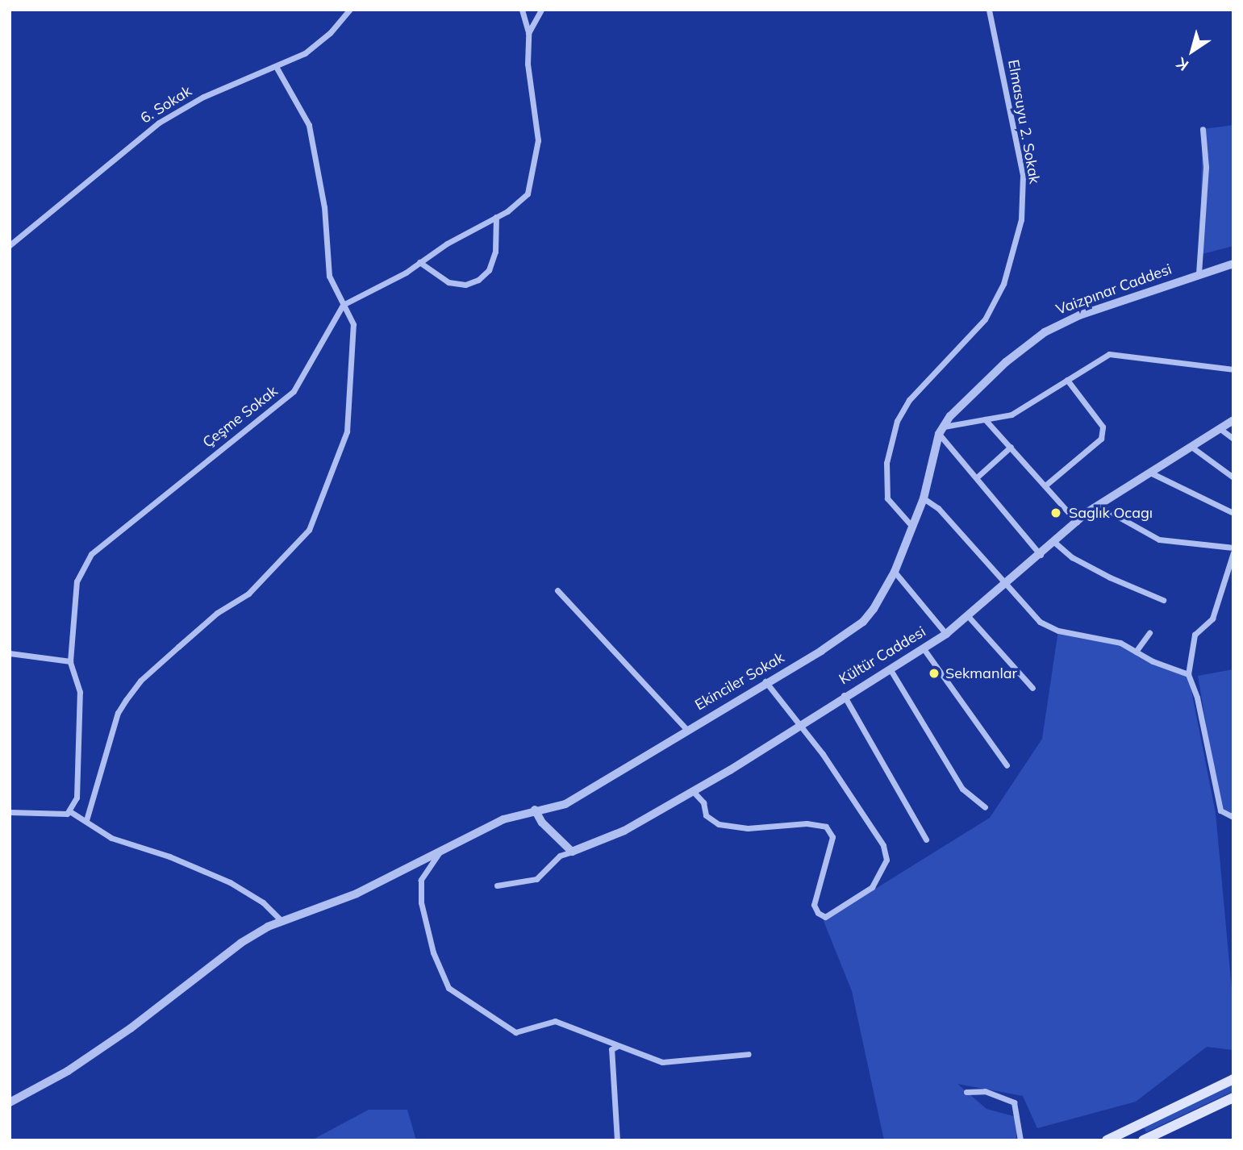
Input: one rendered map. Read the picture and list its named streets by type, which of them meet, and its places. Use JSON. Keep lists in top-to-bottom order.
{
  "streets": {
    "street": [
      "6. Sokak",
      "Elmasuyu 2. Sokak",
      "Vaizpınar Caddesi",
      "Çeşme Sokak",
      "Kültür Caddesi",
      "Ekinciler Sokak"
    ]
  },
  "crossings": [
    ["Elmasuyu 2. Sokak", "Ekinciler Sokak"]
  ],
  "places": ["Saglık Ocagı", "Sekmanlar"],
  "north": "bottom left"
}
